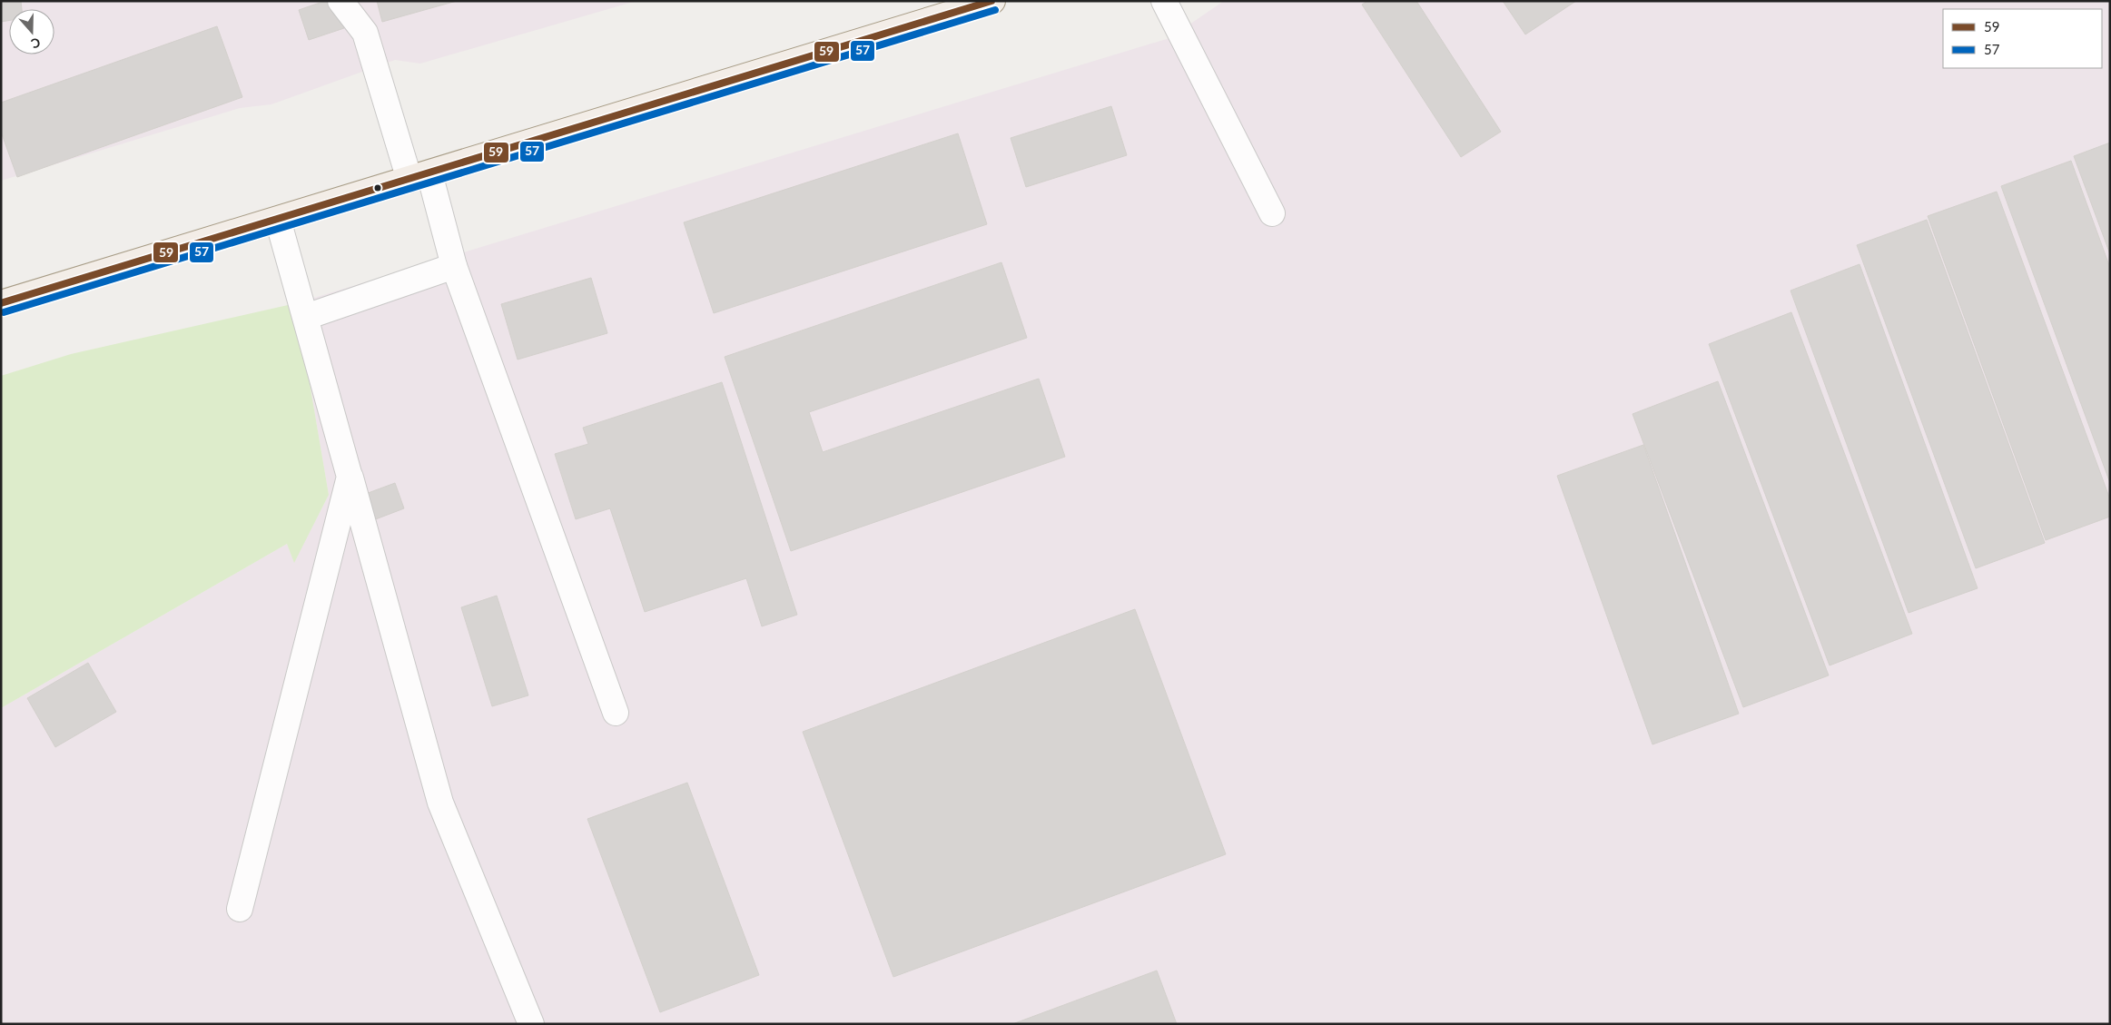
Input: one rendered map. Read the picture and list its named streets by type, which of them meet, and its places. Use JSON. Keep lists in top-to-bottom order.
{
  "lines": ["transit line 59", "transit line 57"],
  "legend": ["59", "57"],
  "north": "bottom"
}
